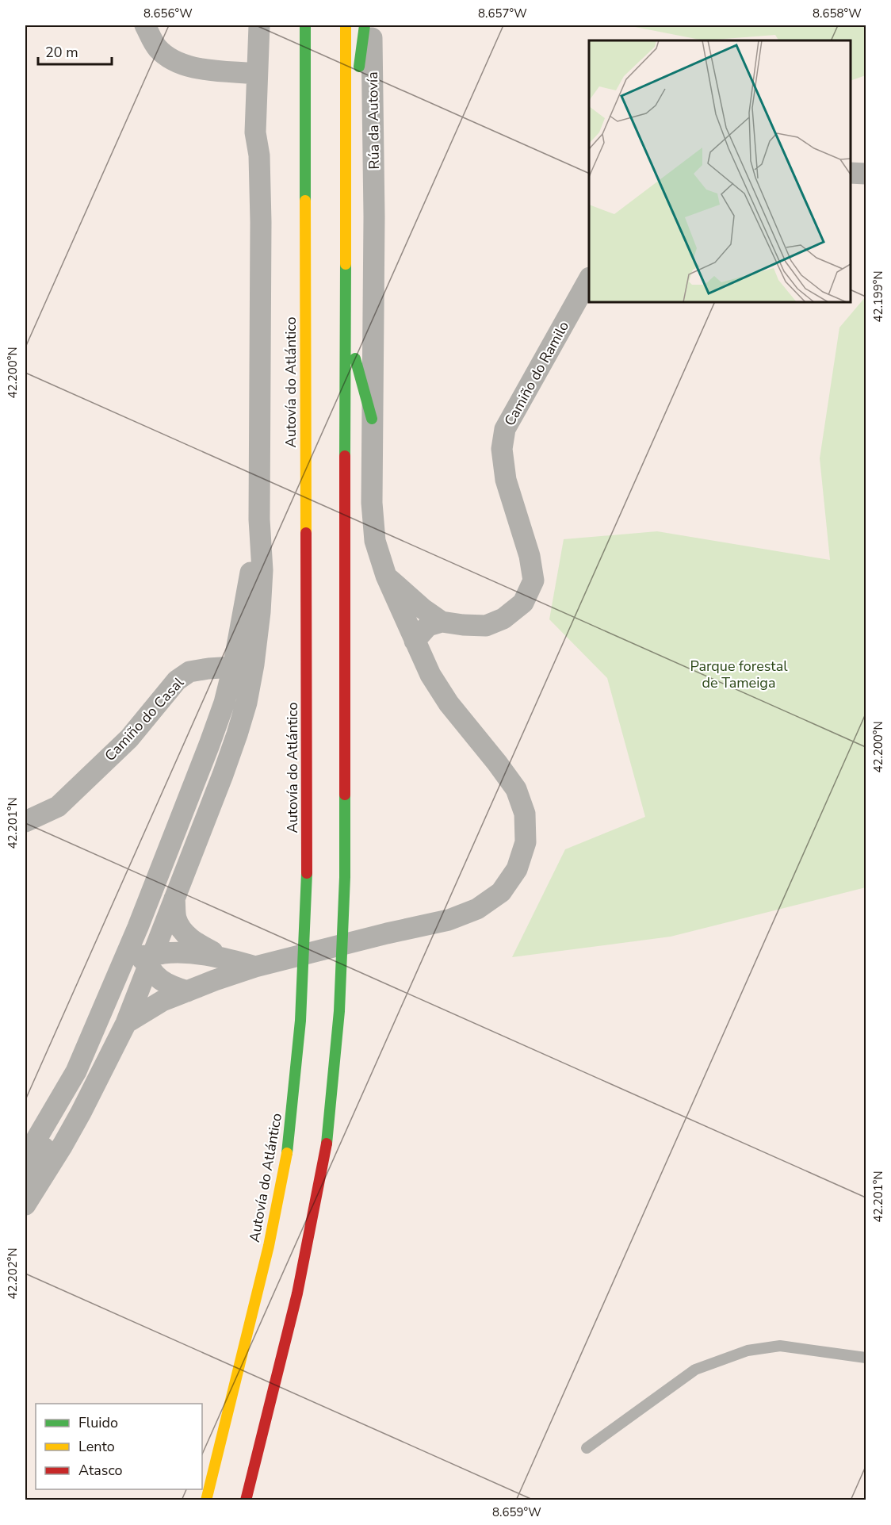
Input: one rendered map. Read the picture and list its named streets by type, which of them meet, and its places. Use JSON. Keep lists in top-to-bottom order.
{
  "streets": {
    "highway": ["Autovía do Atlántico"],
    "street": ["Rúa da Autovía", "Camiño do Ramilo", "Camiño do Casal"]
  },
  "parks": ["Parque forestal de Tameiga"],
  "legend": ["Fluido", "Lento", "Atasco"],
  "scale_bar": "20 m",
  "coordinates": [
    "8.656°W",
    "8.657°W",
    "8.658°W",
    "42.199°N",
    "42.200°N",
    "42.201°N",
    "42.202°N",
    "8.659°W"
  ]
}
